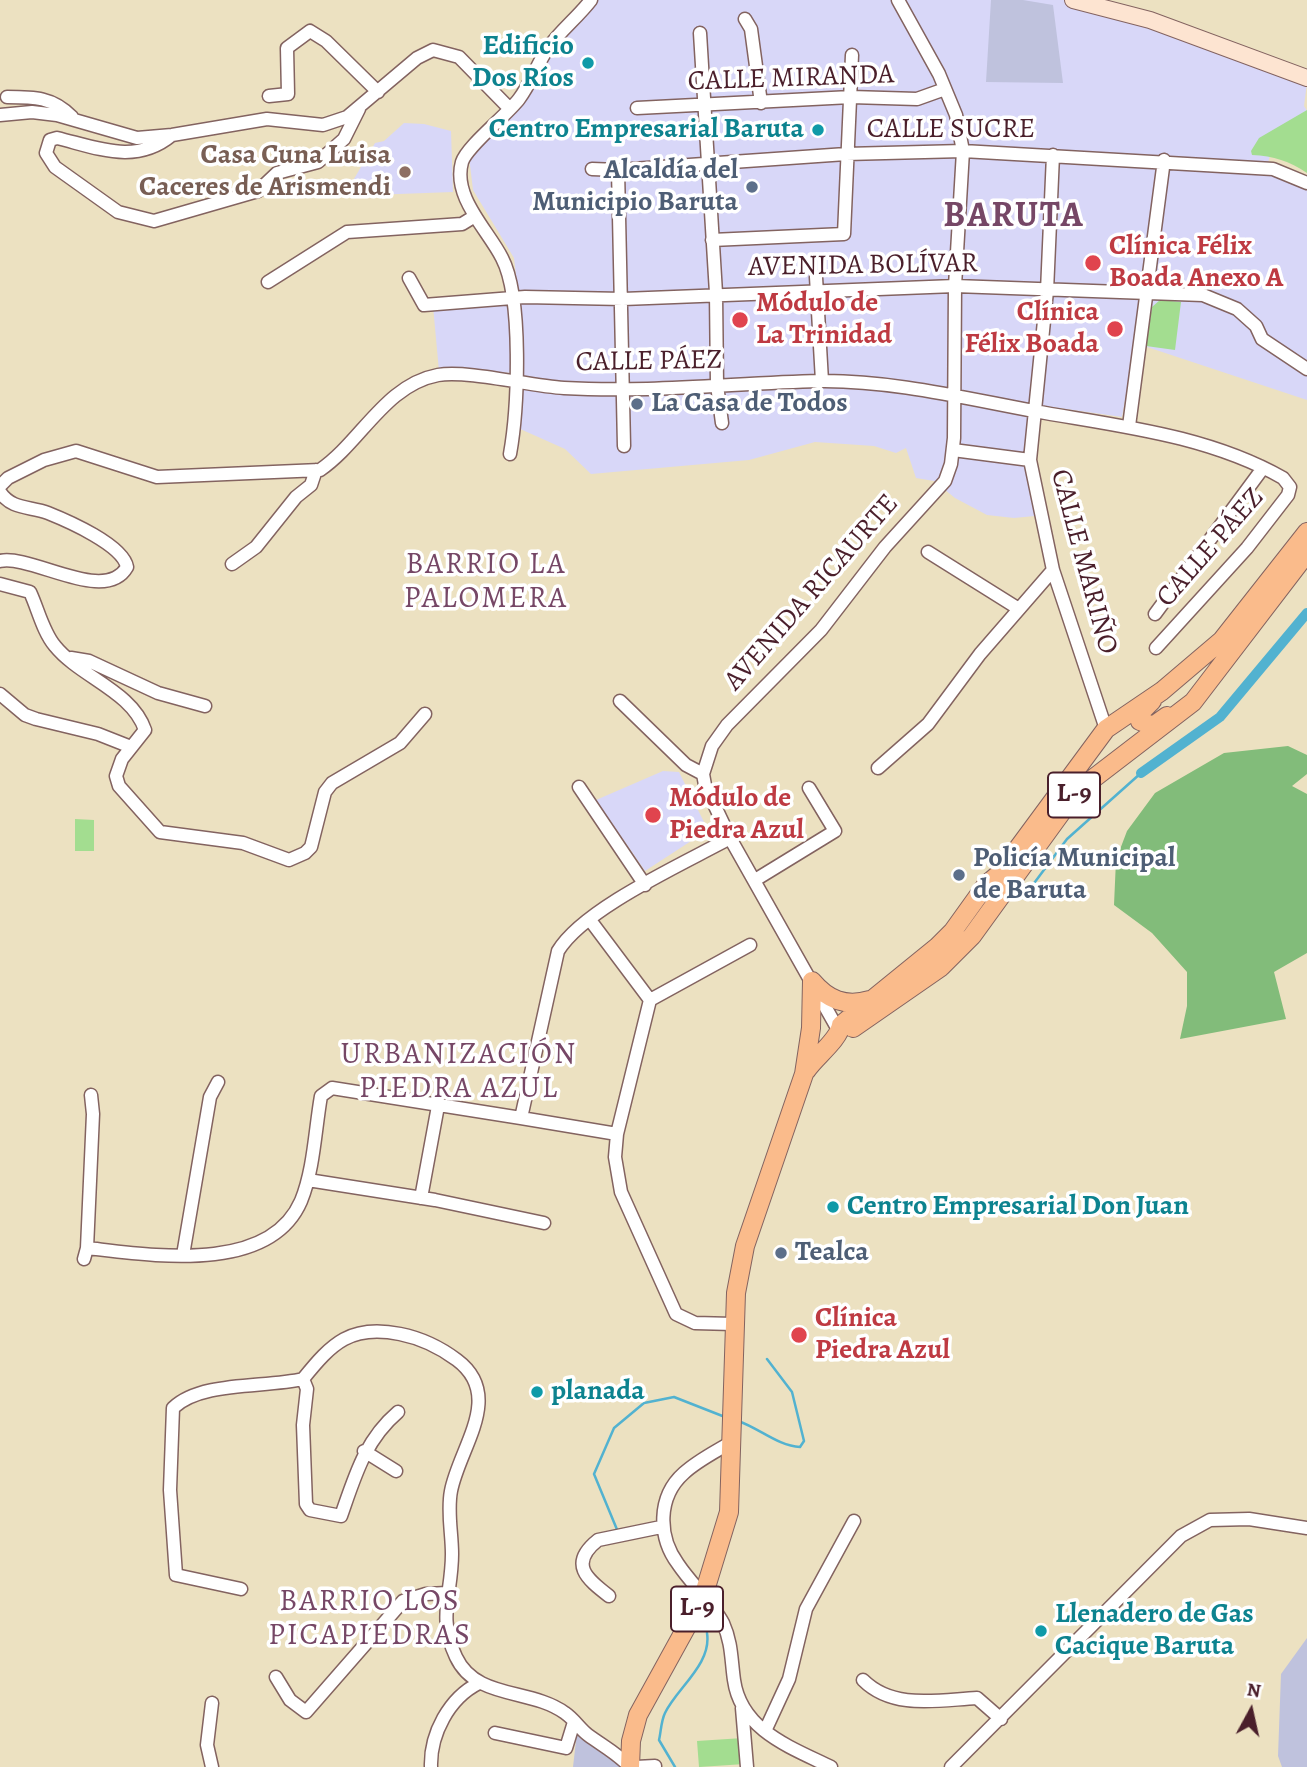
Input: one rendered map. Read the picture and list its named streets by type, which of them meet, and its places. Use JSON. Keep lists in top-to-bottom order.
{
  "streets": {
    "main road": ["L-9"],
    "street": [
      "CALLE MIRANDA",
      "CALLE SUCRE",
      "AVENIDA BOLÍVAR",
      "CALLE PÁEZ",
      "CALLE MARIÑO",
      "AVENIDA RICAURTE"
    ]
  },
  "crossings": [
    ["CALLE MIRANDA", "AVENIDA RICAURTE"],
    ["CALLE SUCRE", "CALLE MARIÑO"],
    ["CALLE SUCRE", "AVENIDA RICAURTE"],
    ["AVENIDA BOLÍVAR", "CALLE MARIÑO"],
    ["AVENIDA BOLÍVAR", "AVENIDA RICAURTE"],
    ["CALLE PÁEZ", "CALLE MARIÑO"],
    ["CALLE PÁEZ", "AVENIDA RICAURTE"],
    ["CALLE MARIÑO", "L-9"]
  ],
  "districts": [
    "BARUTA",
    "BARRIO LA PALOMERA",
    "URBANIZACIÓN PIEDRA AZUL",
    "BARRIO LOS PICAPIEDRAS"
  ],
  "places": [
    "Edificio Dos Ríos",
    "Centro Empresarial Baruta",
    "Casa Cuna Luisa Caceres de Arismendi",
    "Alcaldía del Municipio Baruta",
    "Clínica Félix Boada Anexo A",
    "Módulo de La Trinidad",
    "Clínica Félix Boada",
    "La Casa de Todos",
    "Módulo de Piedra Azul",
    "Policía Municipal de Baruta",
    "Centro Empresarial Don Juan",
    "Tealca",
    "Clínica Piedra Azul",
    "planada",
    "Llenadero de Gas Cacique Baruta"
  ],
  "north": "top"
}
